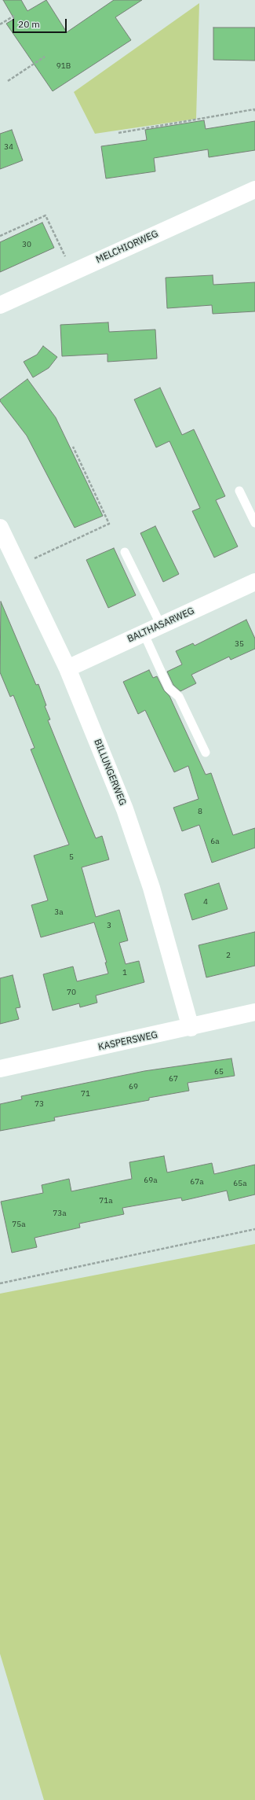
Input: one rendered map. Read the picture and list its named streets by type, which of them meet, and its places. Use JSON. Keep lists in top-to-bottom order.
{
  "streets": {
    "street": [
      "MELCHIORWEG",
      "BALTHASARWEG",
      "BILLUNGERWEG",
      "KASPERSWEG"
    ]
  },
  "crossings": [
    ["BALTHASARWEG", "BILLUNGERWEG"],
    ["BILLUNGERWEG", "KASPERSWEG"]
  ],
  "house_numbers": [
    "91B",
    "34",
    "30",
    "35",
    "8",
    "6a",
    "5",
    "4",
    "3a",
    "3",
    "2",
    "1",
    "70",
    "65",
    "67",
    "69",
    "71",
    "73",
    "69a",
    "67a",
    "65a",
    "71a",
    "73a",
    "75a"
  ],
  "scale_bar": "20 m"
}
